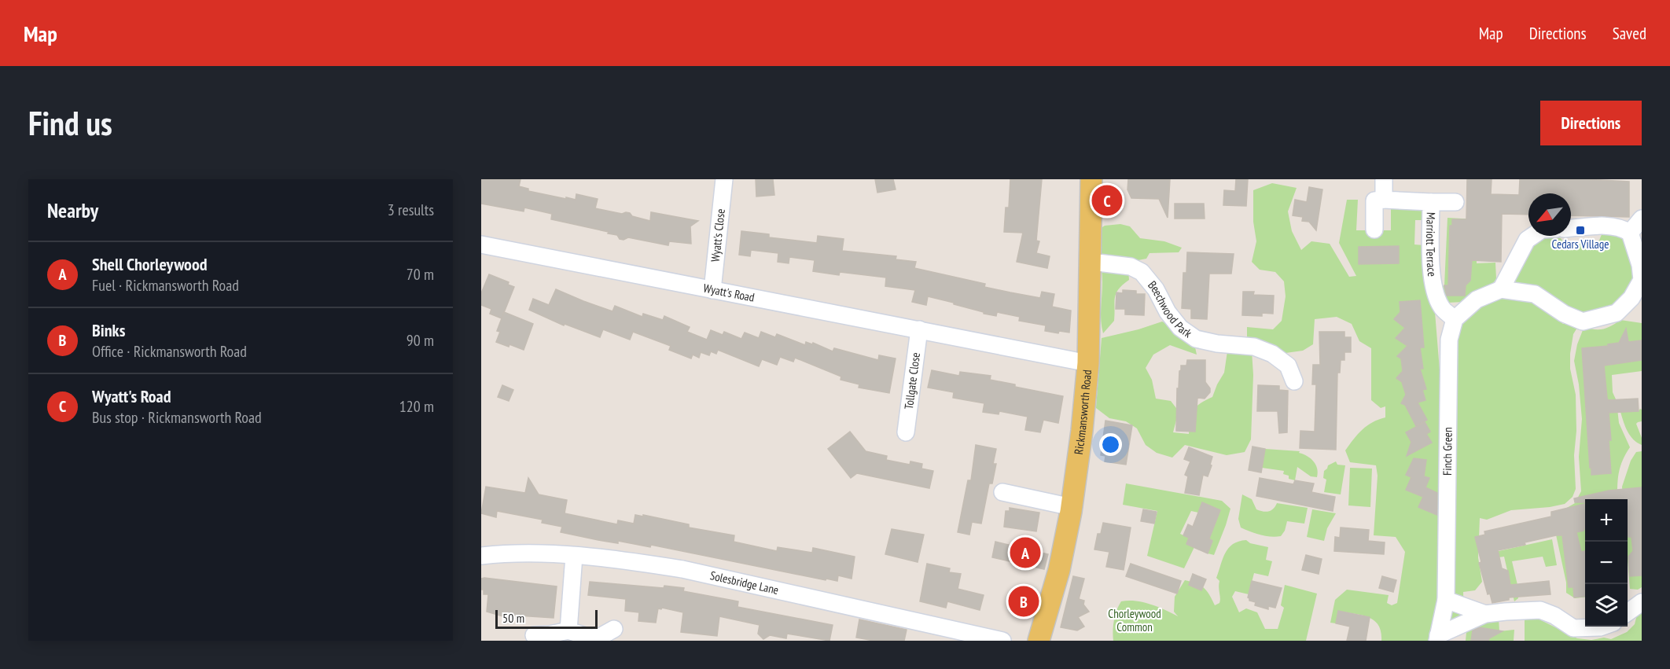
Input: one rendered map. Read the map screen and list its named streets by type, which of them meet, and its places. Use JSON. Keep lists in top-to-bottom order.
{
  "streets": {
    "main road": ["Rickmansworth Road"],
    "street": [
      "Wyatt's Close",
      "Marriott Terrace",
      "Wyatt's Road",
      "Beechwood Park",
      "Tollgate Close",
      "Finch Green",
      "Solesbridge Lane"
    ]
  },
  "crossings": [
    ["Wyatt's Close", "Wyatt's Road"],
    ["Marriott Terrace", "Finch Green"],
    ["Wyatt's Road", "Tollgate Close"],
    ["Wyatt's Road", "Rickmansworth Road"],
    ["Beechwood Park", "Rickmansworth Road"]
  ],
  "parks": ["Chorleywood Common"],
  "places": {
    "transit": ["Cedars Village"]
  },
  "scale_bar": "50 m",
  "north": "bottom left",
  "page": {
    "header": "Map",
    "nav": ["Map", "Directions", "Saved"],
    "buttons": "Directions",
    "title": "Find us",
    "heading": ["Nearby", "3 results"],
    "pins": ["C", "A", "B"],
    "list": [
      {
        "mark": "A",
        "name": "Shell Chorleywood",
        "note": "Fuel · Rickmansworth Road",
        "value": "70 m"
      },
      {
        "mark": "B",
        "name": "Binks",
        "note": "Office · Rickmansworth Road",
        "value": "90 m"
      },
      {
        "mark": "C",
        "name": "Wyatt's Road",
        "note": "Bus stop · Rickmansworth Road",
        "value": "120 m"
      }
    ],
    "map_buttons": ["+", "−"],
    "scale": "50 m"
  }
}
